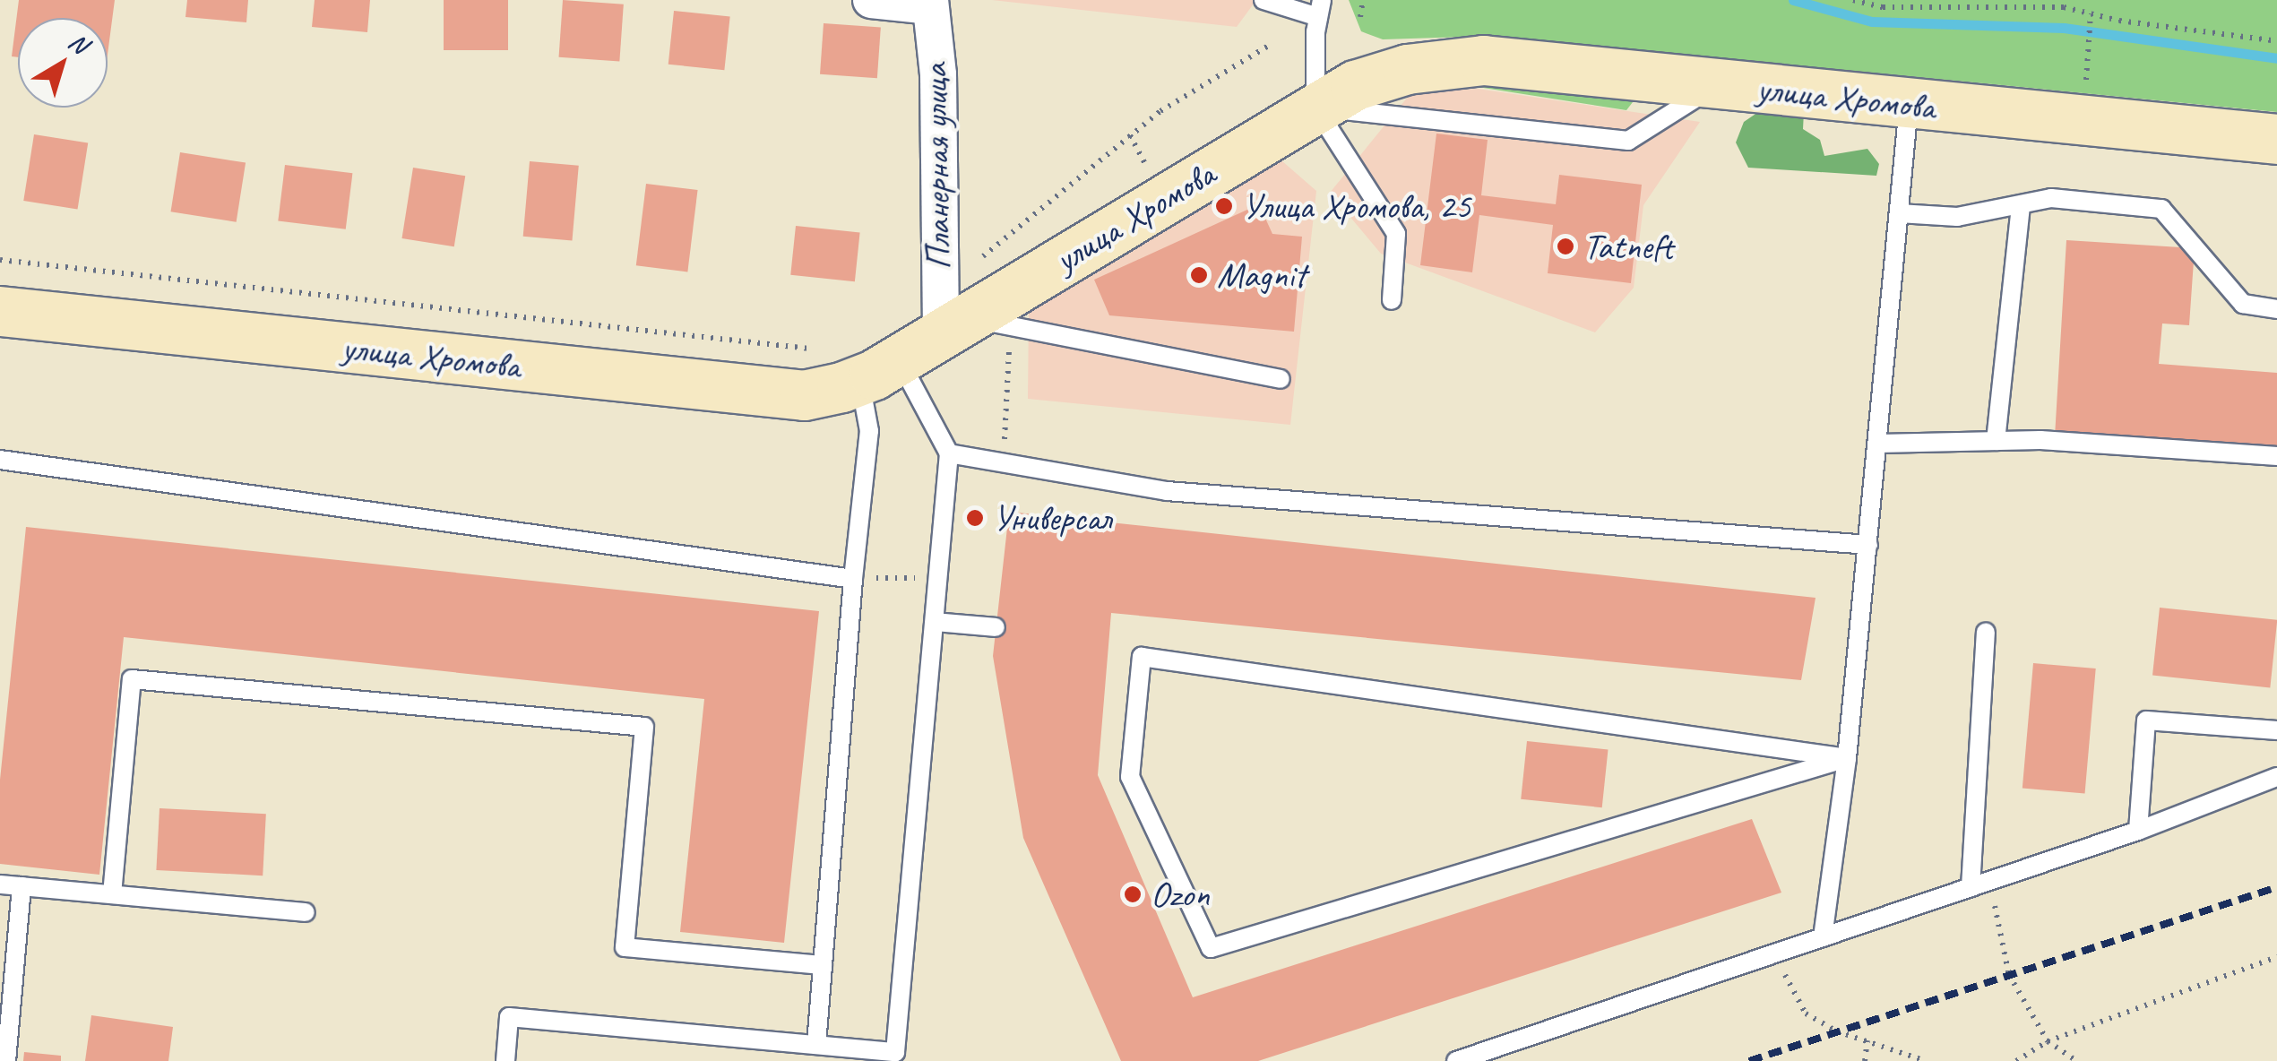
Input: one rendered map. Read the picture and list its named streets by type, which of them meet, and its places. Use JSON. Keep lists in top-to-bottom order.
{
  "streets": {
    "main road": ["улица Хромова"],
    "street": ["Планерная улица"]
  },
  "crossings": [
    ["улица Хромова", "Планерная улица"]
  ],
  "places": [
    "Улица Хромова, 25",
    "Tatneft",
    "Magnit",
    "Универсал",
    "Ozon"
  ],
  "north": "top right"
}
